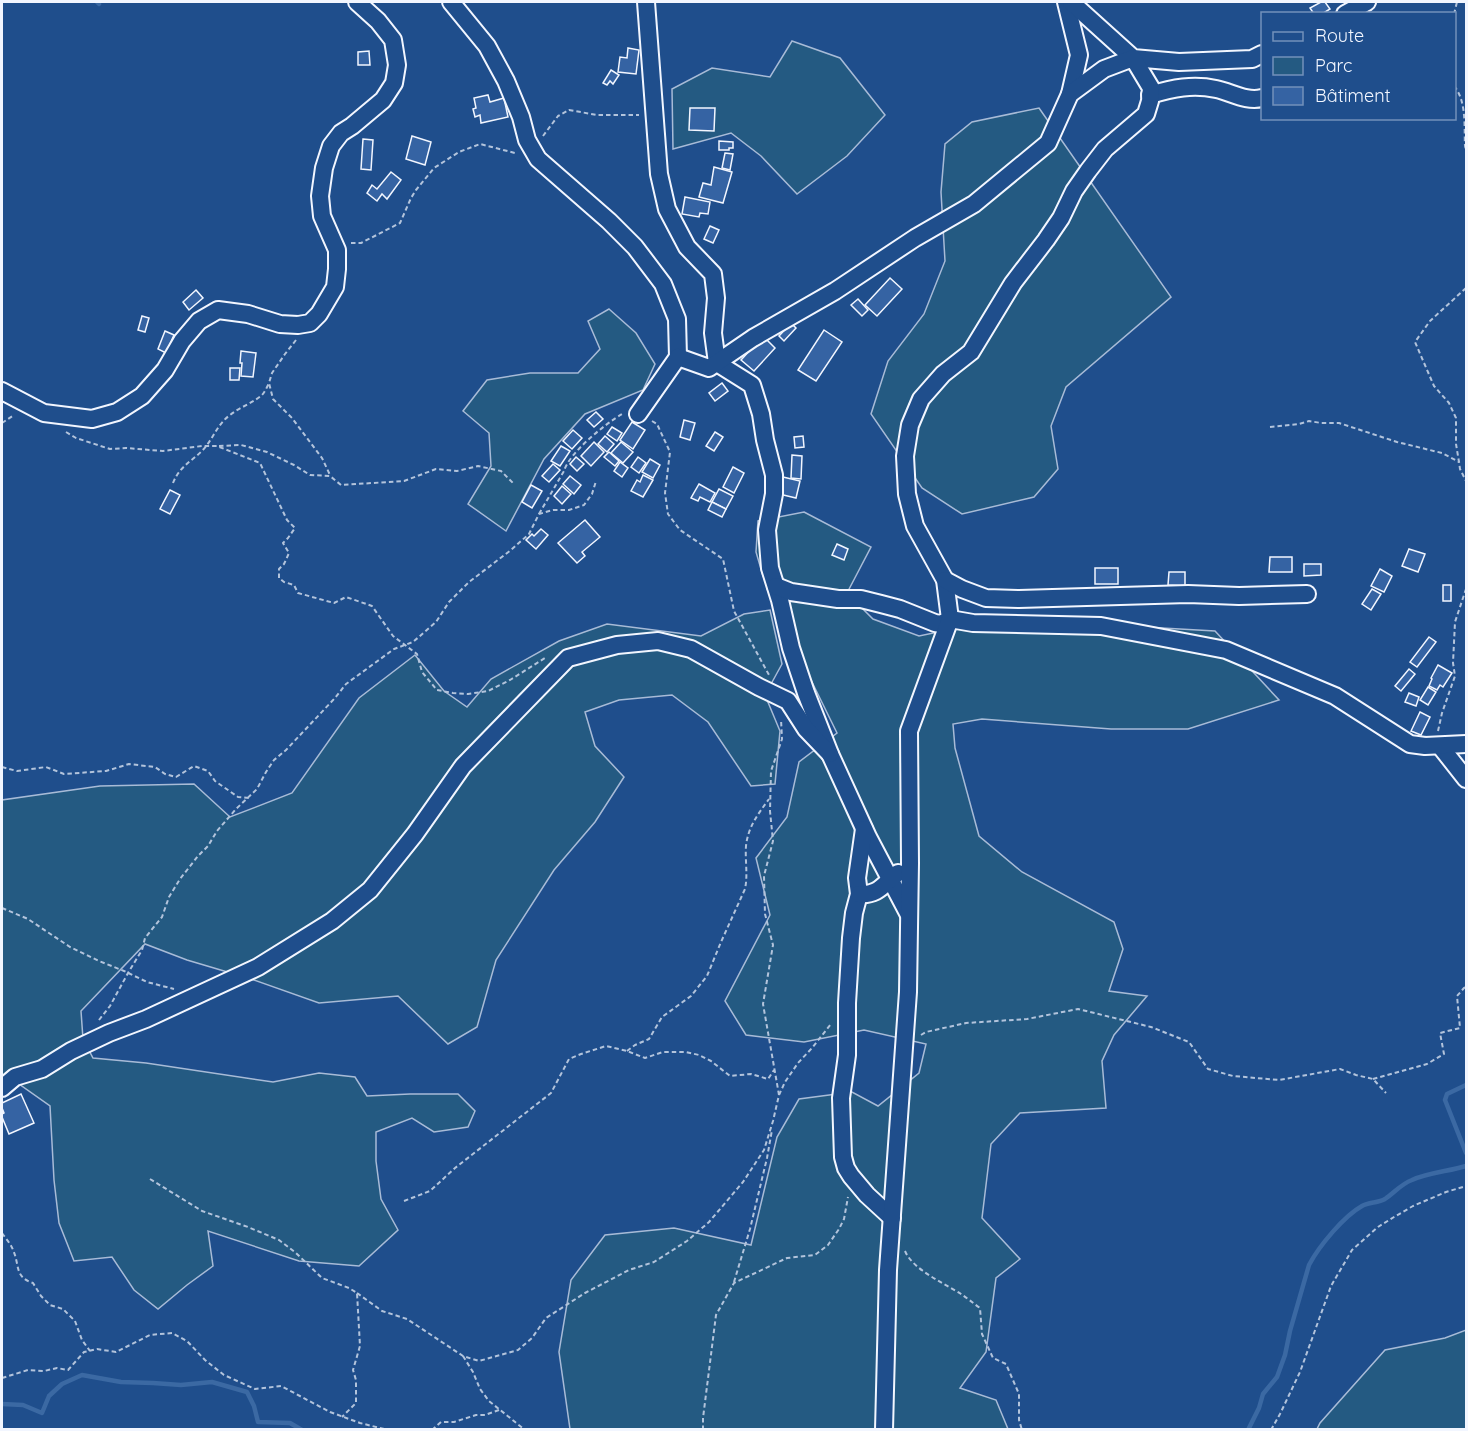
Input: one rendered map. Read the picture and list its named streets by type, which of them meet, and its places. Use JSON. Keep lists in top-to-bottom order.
{
  "legend": ["Route", "Parc", "Bâtiment"]
}
